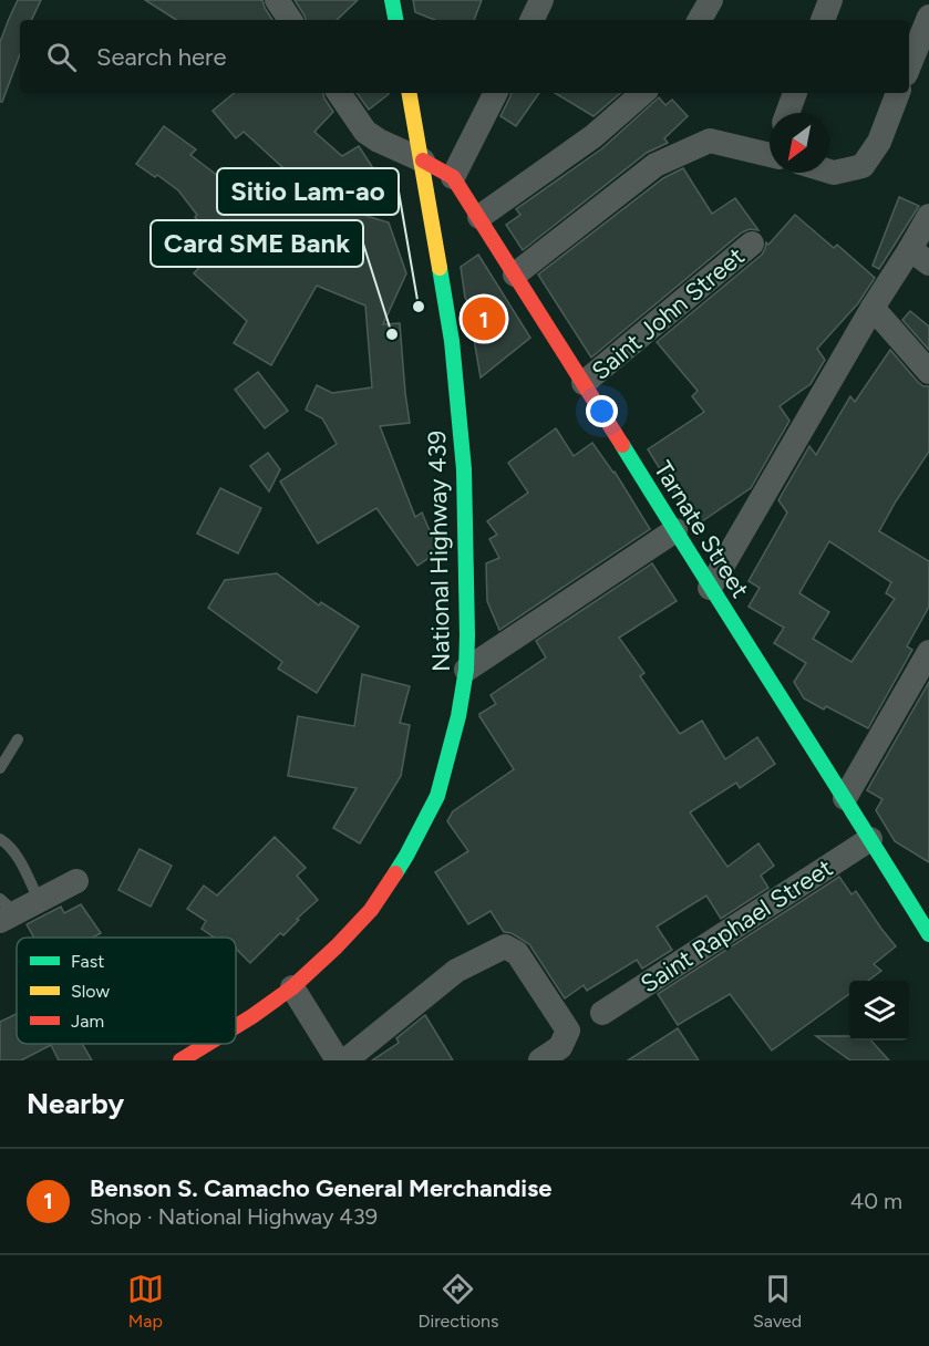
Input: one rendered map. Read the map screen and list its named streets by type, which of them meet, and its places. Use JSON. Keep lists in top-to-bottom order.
{
  "streets": {
    "main road": ["Tarnate Street", "National Highway 439"],
    "street": ["Saint John Street", "Saint Raphael Street"]
  },
  "crossings": [
    ["Saint John Street", "Tarnate Street"],
    ["Tarnate Street", "National Highway 439"],
    ["Tarnate Street", "Saint Raphael Street"]
  ],
  "places": ["Sitio Lam-ao", "Card SME Bank"],
  "legend": ["Fast", "Slow", "Jam"],
  "north": "bottom left",
  "page": {
    "search": "Search here",
    "pins": "1",
    "heading": "Nearby",
    "list": [
      {
        "mark": "1",
        "name": "Benson S. Camacho General Merchandise",
        "note": "Shop · National Highway 439",
        "value": "40 m"
      }
    ],
    "nav": ["Map", "Directions", "Saved"]
  }
}
